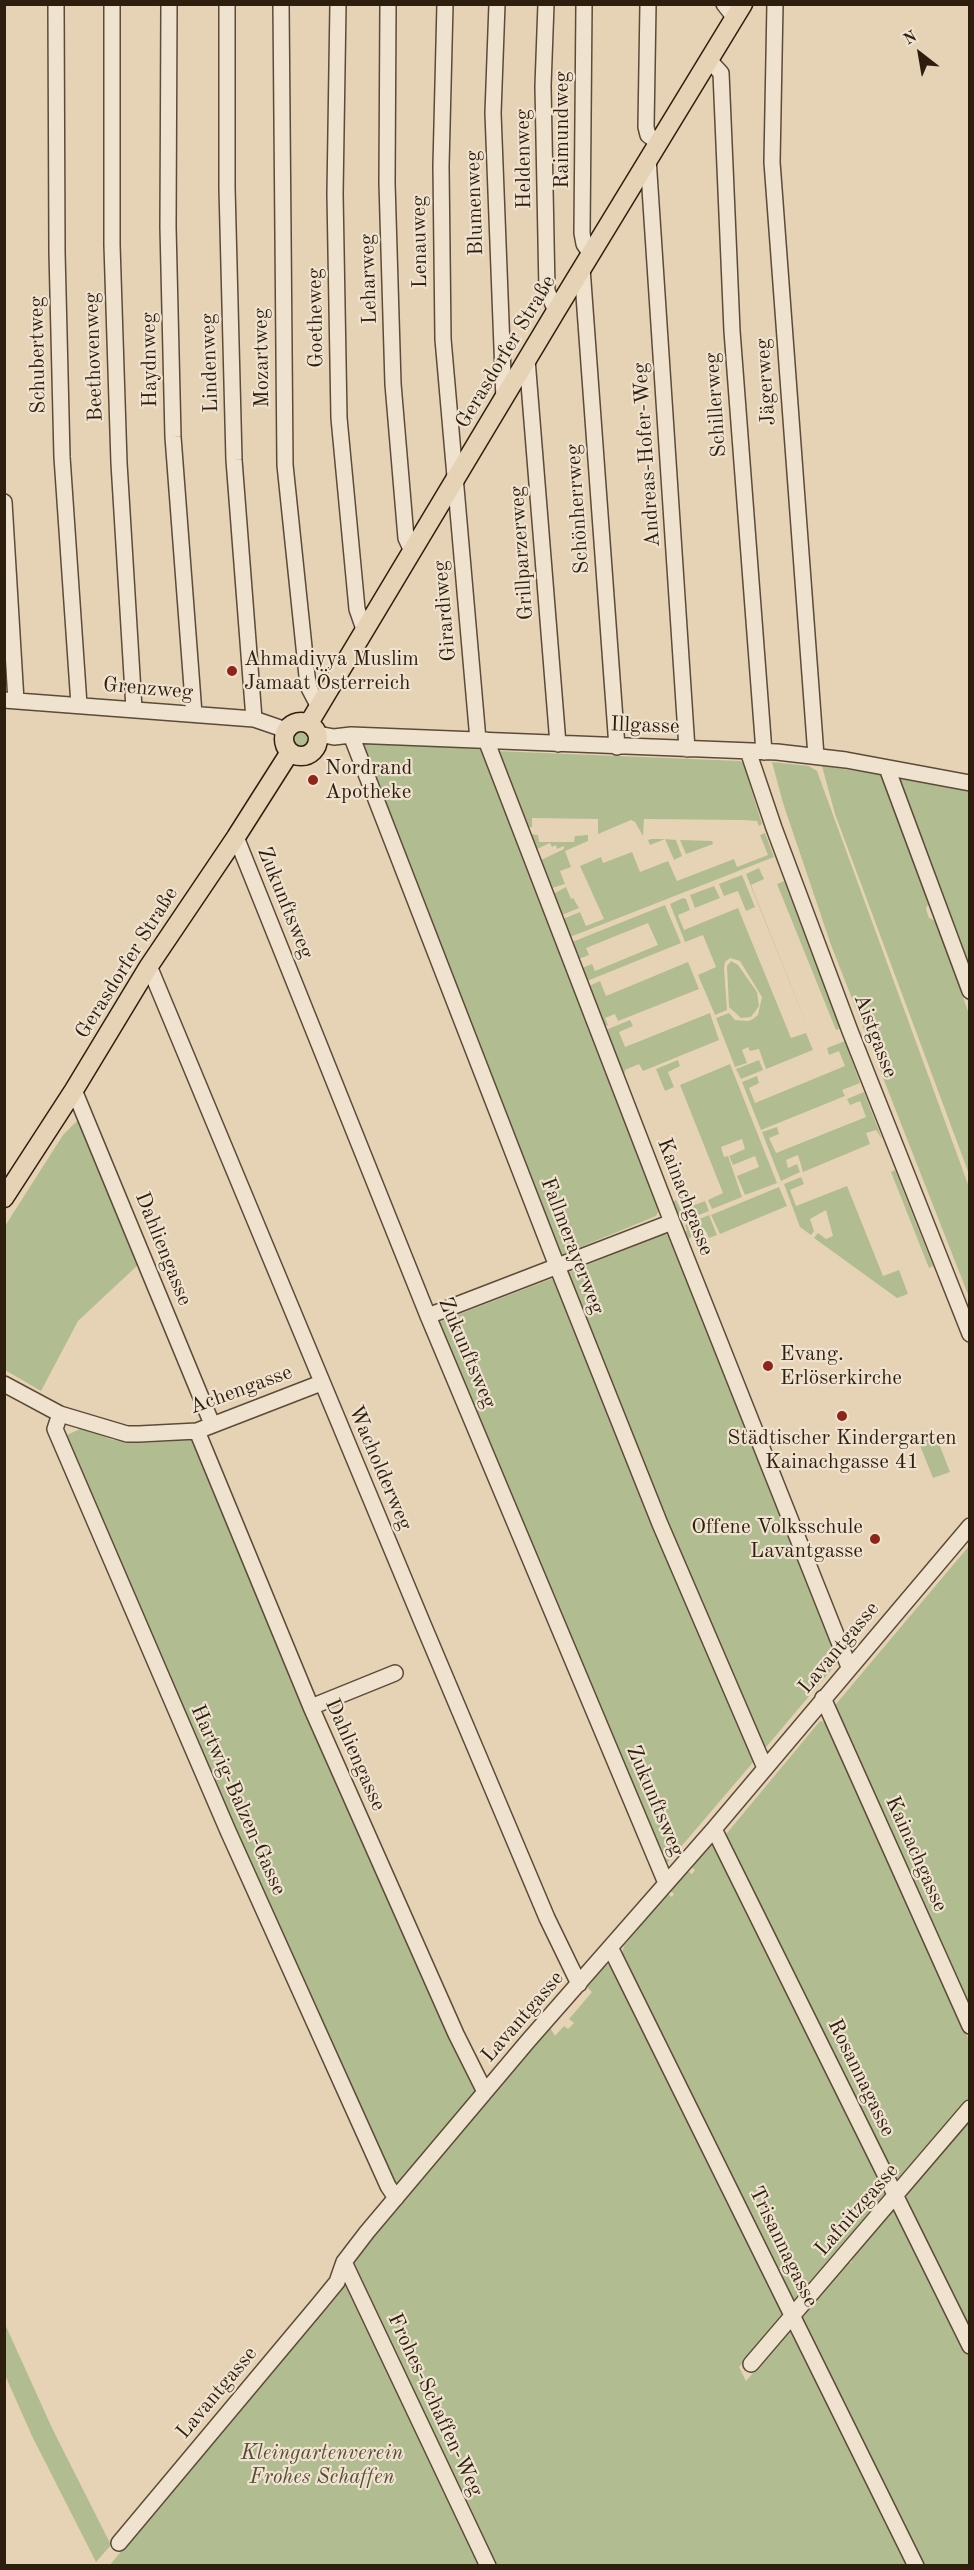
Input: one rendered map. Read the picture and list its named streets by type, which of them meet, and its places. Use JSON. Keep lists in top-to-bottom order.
{
  "streets": {
    "main road": ["Gerasdorfer Straße"],
    "street": [
      "Raimundweg",
      "Heldenweg",
      "Blumenweg",
      "Lenauweg",
      "Leharweg",
      "Goetheweg",
      "Schubertweg",
      "Beethovenweg",
      "Mozartweg",
      "Haydnweg",
      "Lindenweg",
      "Jägerweg",
      "Schillerweg",
      "Andreas-Hofer-Weg",
      "Schönherrweg",
      "Grillparzerweg",
      "Girardiweg",
      "Grenzweg",
      "Illgasse",
      "Zukunftsweg",
      "Aistgasse",
      "Kainachgasse",
      "Fallmerayerweg",
      "Dahliengasse",
      "Achengasse",
      "Wacholderweg",
      "Lavantgasse",
      "Hartwig-Balzen-Gasse",
      "Rosannagasse",
      "Lafnitzgasse",
      "Trisannagasse",
      "Frohes-Schaffen-Weg"
    ]
  },
  "crossings": [
    ["Raimundweg", "Gerasdorfer Straße"],
    ["Raimundweg", "Schönherrweg"],
    ["Heldenweg", "Gerasdorfer Straße"],
    ["Blumenweg", "Gerasdorfer Straße"],
    ["Lenauweg", "Gerasdorfer Straße"],
    ["Lenauweg", "Girardiweg"],
    ["Leharweg", "Gerasdorfer Straße"],
    ["Goetheweg", "Gerasdorfer Straße"],
    ["Gerasdorfer Straße", "Mozartweg"],
    ["Gerasdorfer Straße", "Schillerweg"],
    ["Gerasdorfer Straße", "Andreas-Hofer-Weg"],
    ["Gerasdorfer Straße", "Schönherrweg"],
    ["Gerasdorfer Straße", "Grillparzerweg"],
    ["Gerasdorfer Straße", "Girardiweg"],
    ["Gerasdorfer Straße", "Grenzweg"],
    ["Gerasdorfer Straße", "Illgasse"],
    ["Gerasdorfer Straße", "Zukunftsweg"],
    ["Gerasdorfer Straße", "Dahliengasse"],
    ["Gerasdorfer Straße", "Wacholderweg"],
    ["Schubertweg", "Grenzweg"],
    ["Beethovenweg", "Grenzweg"],
    ["Haydnweg", "Grenzweg"],
    ["Lindenweg", "Grenzweg"],
    ["Jägerweg", "Illgasse"],
    ["Schillerweg", "Illgasse"],
    ["Schillerweg", "Aistgasse"],
    ["Andreas-Hofer-Weg", "Illgasse"],
    ["Schönherrweg", "Illgasse"],
    ["Grillparzerweg", "Illgasse"],
    ["Girardiweg", "Illgasse"],
    ["Girardiweg", "Kainachgasse"],
    ["Grenzweg", "Illgasse"],
    ["Illgasse", "Aistgasse"],
    ["Illgasse", "Kainachgasse"],
    ["Illgasse", "Fallmerayerweg"],
    ["Zukunftsweg", "Lavantgasse"],
    ["Kainachgasse", "Lavantgasse"],
    ["Fallmerayerweg", "Lavantgasse"],
    ["Dahliengasse", "Achengasse"],
    ["Dahliengasse", "Lavantgasse"],
    ["Achengasse", "Wacholderweg"],
    ["Achengasse", "Hartwig-Balzen-Gasse"],
    ["Wacholderweg", "Lavantgasse"],
    ["Lavantgasse", "Hartwig-Balzen-Gasse"],
    ["Lavantgasse", "Rosannagasse"],
    ["Lavantgasse", "Trisannagasse"],
    ["Lavantgasse", "Frohes-Schaffen-Weg"],
    ["Rosannagasse", "Lafnitzgasse"],
    ["Lafnitzgasse", "Trisannagasse"]
  ],
  "parks": ["Kleingartenverein Frohes Schaffen"],
  "places": [
    "Ahmadiyya Muslim Jamaat Österreich",
    "Nordrand Apotheke",
    "Evang. Erlöserkirche",
    "Städtischer Kindergarten Kainachgasse 41",
    "Offene Volksschule Lavantgasse"
  ],
  "north": "top left"
}
